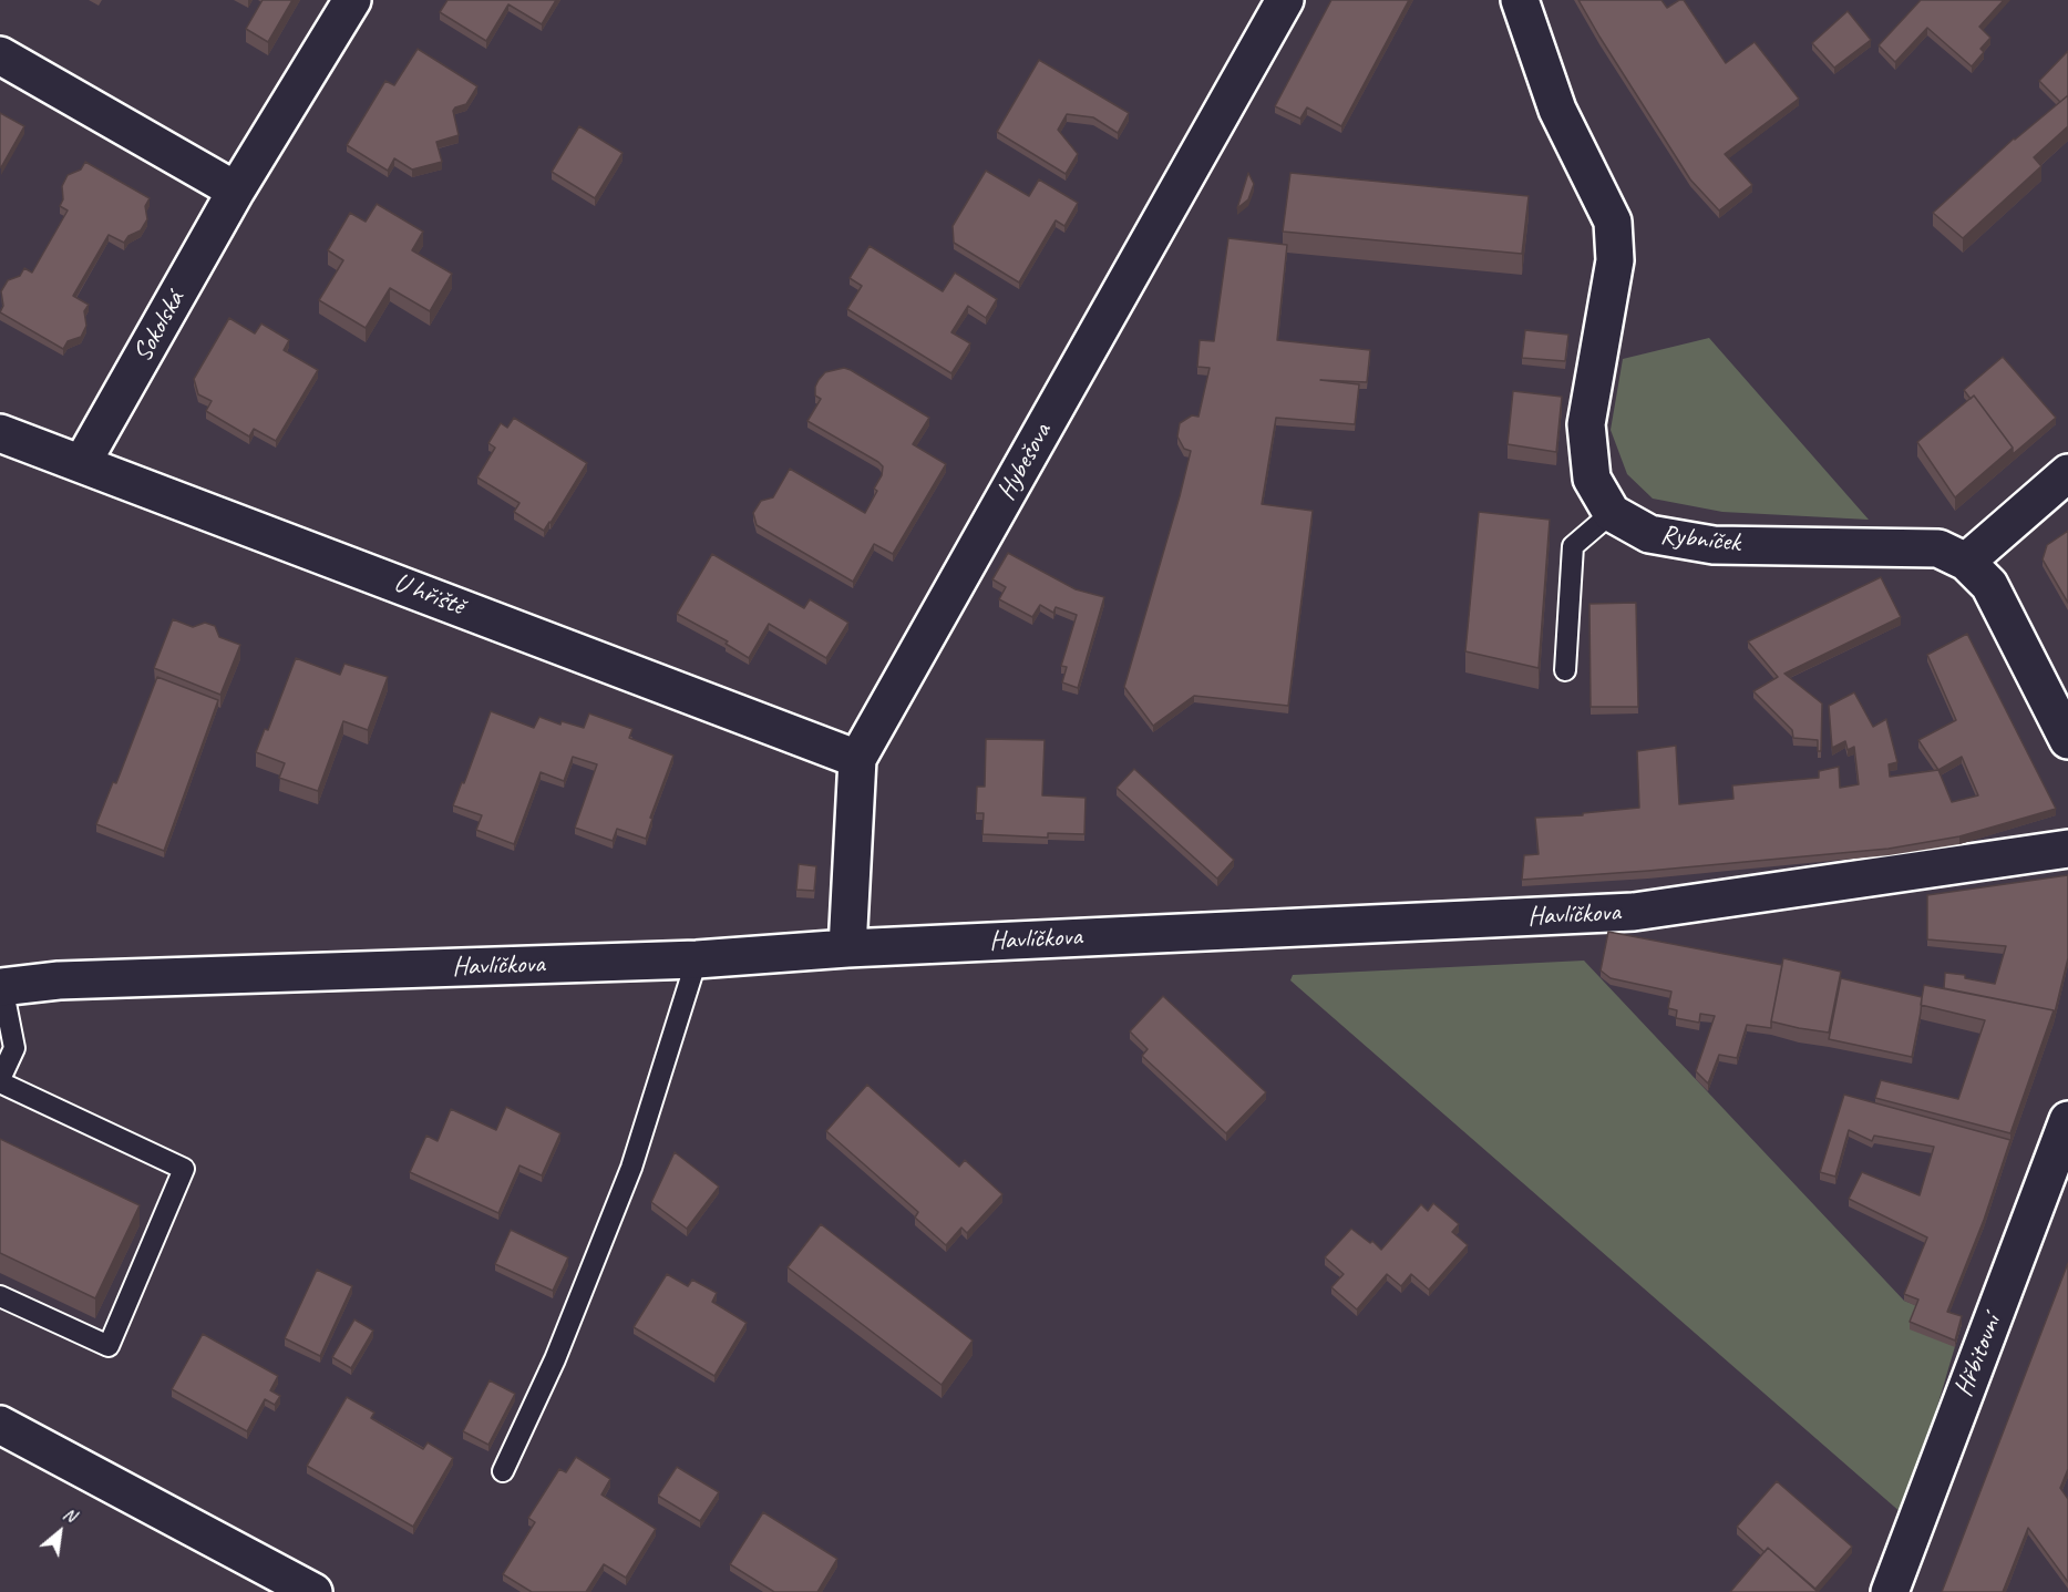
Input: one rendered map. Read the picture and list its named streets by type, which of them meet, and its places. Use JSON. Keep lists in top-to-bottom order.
{
  "streets": {
    "street": [
      "Sokolská",
      "Hybešova",
      "Rybníček",
      "U hřiště",
      "Havlíčkova",
      "Hřbitovní"
    ]
  },
  "crossings": [
    ["Sokolská", "U hřiště"],
    ["Hybešova", "U hřiště"],
    ["Hybešova", "Havlíčkova"]
  ],
  "north": "top right"
}
